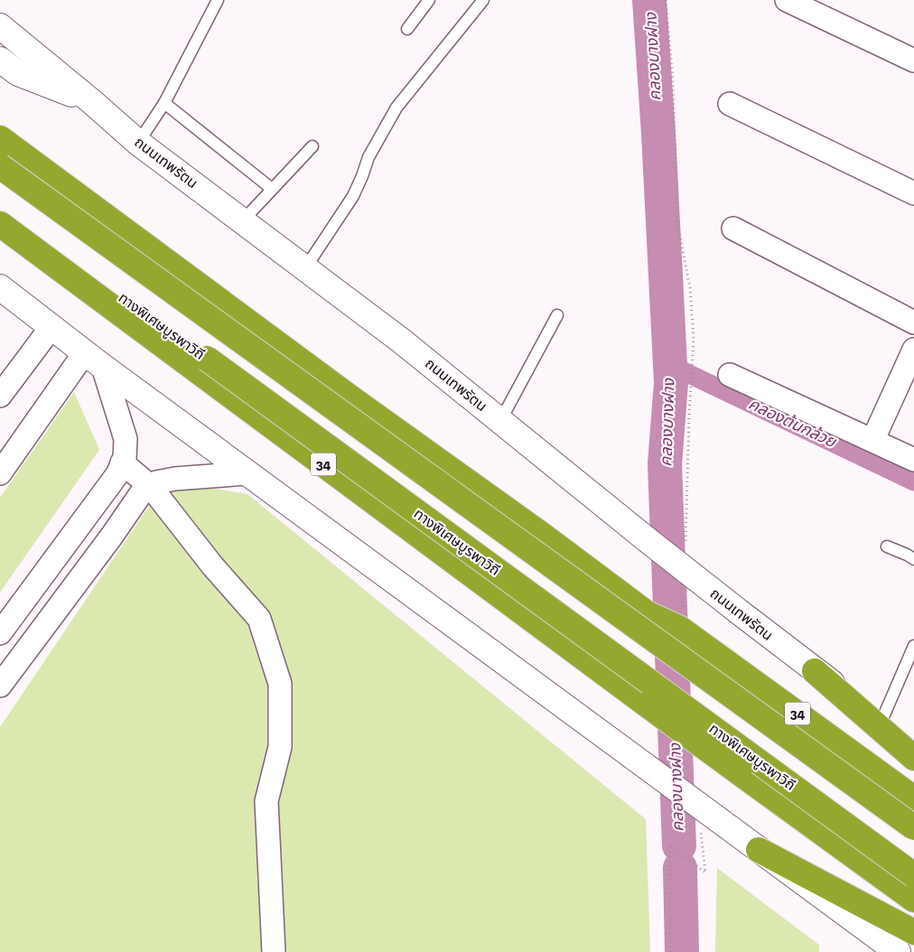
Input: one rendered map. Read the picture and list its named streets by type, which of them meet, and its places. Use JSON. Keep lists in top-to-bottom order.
{
  "streets": {
    "highway": ["ทางพิเศษบูรพาวิถี", "34"],
    "main road": ["ถนนเทพรัตน"]
  },
  "water": ["คลองบางฝาง", "คลองต้นกล้วย"]
}
